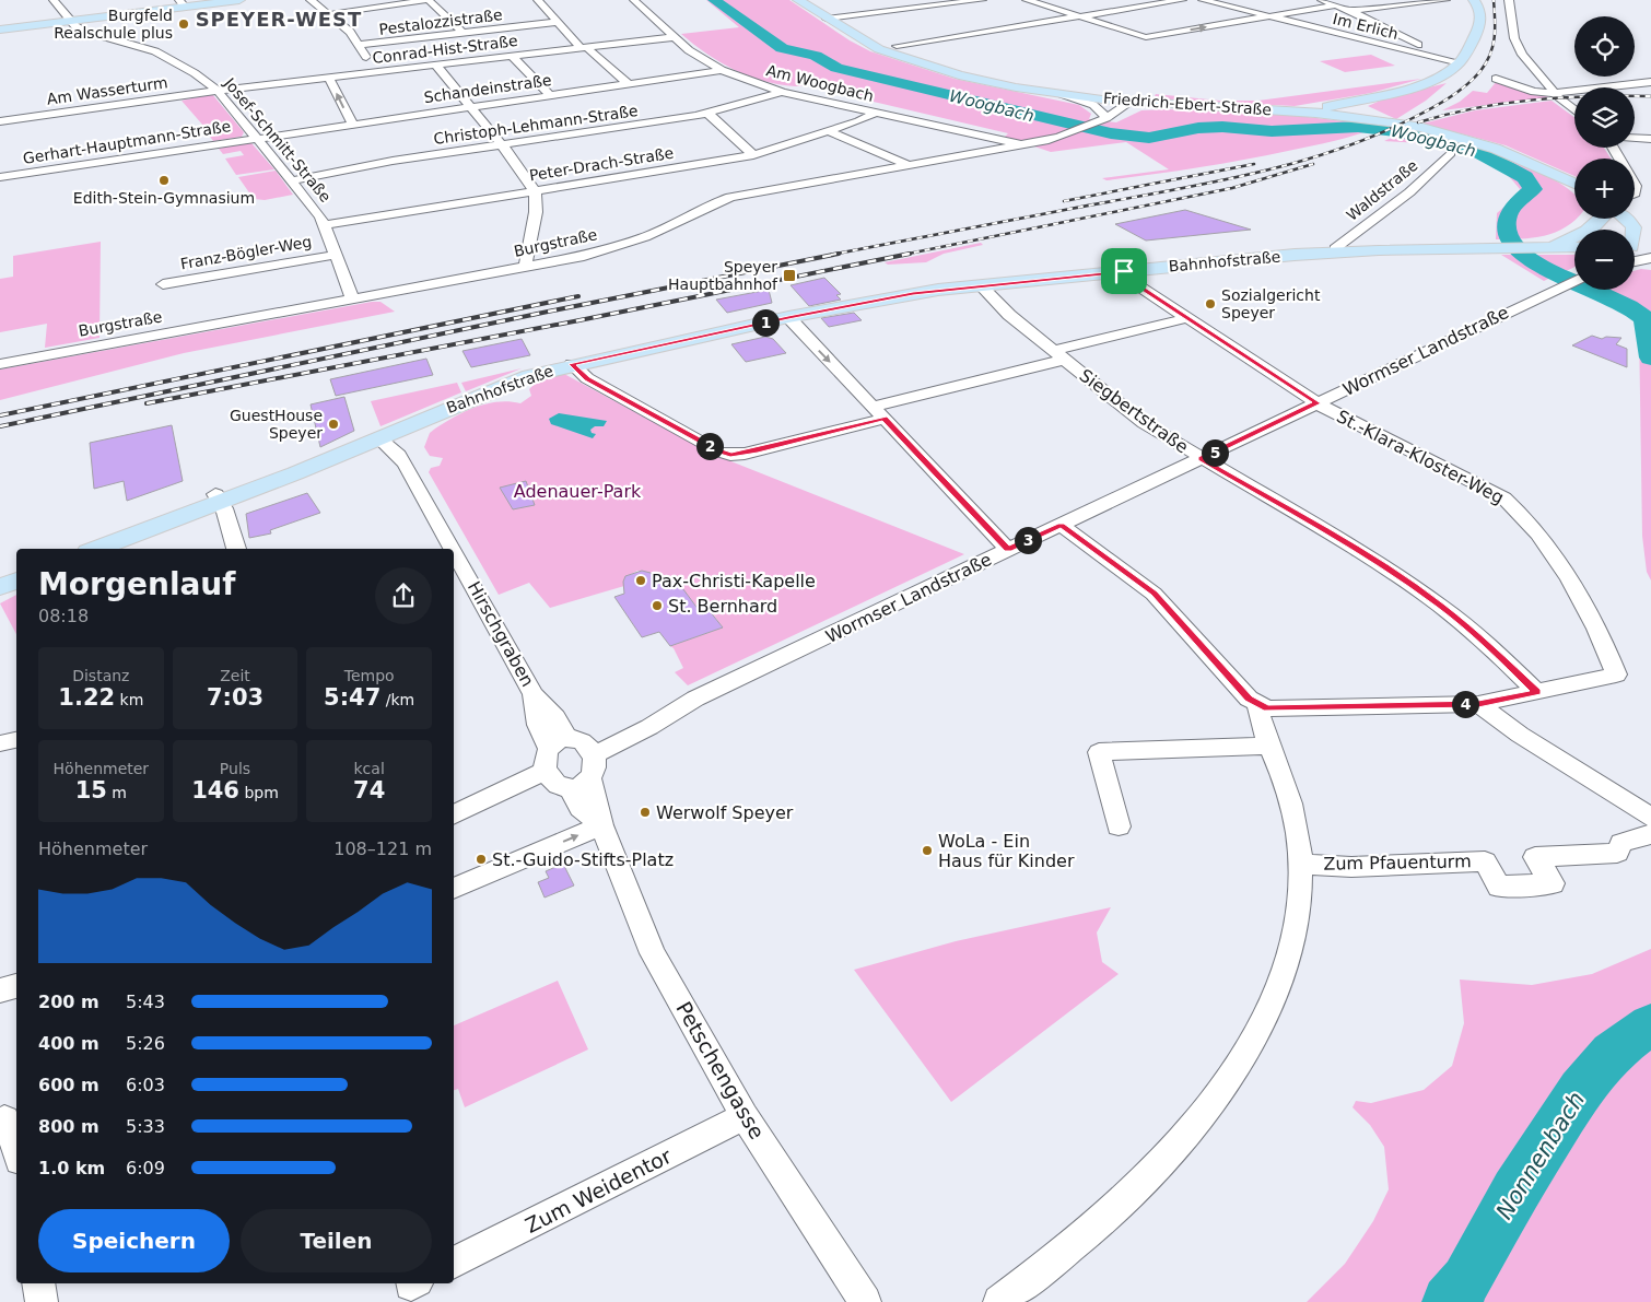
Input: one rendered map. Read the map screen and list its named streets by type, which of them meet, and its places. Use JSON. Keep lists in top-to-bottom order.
{
  "streets": {
    "main road": ["Friedrich-Ebert-Straße", "Bahnhofstraße"],
    "street": [
      "Pestalozzistraße",
      "Im Erlich",
      "Conrad-Hist-Straße",
      "Am Woogbach",
      "Schandeinstraße",
      "Am Wasserturm",
      "Christoph-Lehmann-Straße",
      "Josef-Schmitt-Straße",
      "Gerhart-Hauptmann-Straße",
      "Peter-Drach-Straße",
      "Waldstraße",
      "Burgstraße",
      "Franz-Bögler-Weg",
      "Wormser Landstraße",
      "Siegbertstraße",
      "St.-Klara-Kloster-Weg",
      "Hirschgraben",
      "Zum Pfauenturm",
      "Petschengasse",
      "Zum Weidentor"
    ]
  },
  "crossings": [
    ["Conrad-Hist-Straße", "Am Woogbach"],
    ["Conrad-Hist-Straße", "Am Wasserturm"],
    ["Conrad-Hist-Straße", "Josef-Schmitt-Straße"],
    ["Am Woogbach", "Schandeinstraße"],
    ["Am Woogbach", "Christoph-Lehmann-Straße"],
    ["Am Woogbach", "Peter-Drach-Straße"],
    ["Am Woogbach", "Burgstraße"],
    ["Schandeinstraße", "Josef-Schmitt-Straße"],
    ["Schandeinstraße", "Gerhart-Hauptmann-Straße"],
    ["Am Wasserturm", "Josef-Schmitt-Straße"],
    ["Friedrich-Ebert-Straße", "Burgstraße"],
    ["Christoph-Lehmann-Straße", "Josef-Schmitt-Straße"],
    ["Josef-Schmitt-Straße", "Gerhart-Hauptmann-Straße"],
    ["Josef-Schmitt-Straße", "Peter-Drach-Straße"],
    ["Josef-Schmitt-Straße", "Burgstraße"],
    ["Josef-Schmitt-Straße", "Franz-Bögler-Weg"],
    ["Waldstraße", "Bahnhofstraße"],
    ["Bahnhofstraße", "Siegbertstraße"],
    ["Bahnhofstraße", "Hirschgraben"],
    ["Wormser Landstraße", "Siegbertstraße"],
    ["Wormser Landstraße", "St.-Klara-Kloster-Weg"],
    ["Wormser Landstraße", "Hirschgraben"],
    ["Siegbertstraße", "St.-Klara-Kloster-Weg"],
    ["Petschengasse", "Zum Weidentor"]
  ],
  "districts": ["SPEYER-WEST"],
  "water": ["Woogbach", "Nonnenbach"],
  "parks": ["Adenauer-Park"],
  "places": {
    "other": [
      "Burgfeld Realschule plus",
      "Edith-Stein-Gymnasium",
      "Sozialgericht Speyer",
      "GuestHouse Speyer",
      "Pax-Christi-Kapelle",
      "St. Bernhard",
      "Werwolf Speyer",
      "WoLa - Ein Haus für Kinder",
      "St.-Guido-Stifts-Platz"
    ],
    "transit": ["Speyer Hauptbahnhof"]
  },
  "page": {
    "map_buttons": ["+", "−"],
    "pins": [
      "1",
      "2",
      "5",
      "3",
      "4"
    ],
    "heading": ["Morgenlauf", "08:18"],
    "stats": [
      ["Distanz", "1.22 km"],
      ["Zeit", "7:03"],
      ["Tempo", "5:47 /km"],
      ["Höhenmeter", "15 m"],
      ["Puls", "146 bpm"],
      ["kcal", "74"]
    ],
    "chart": ["Höhenmeter", "108–121 m"],
    "list": [
      {
        "name": "200 m",
        "note": "5:43"
      },
      {
        "name": "400 m",
        "note": "5:26"
      },
      {
        "name": "600 m",
        "note": "6:03"
      },
      {
        "name": "800 m",
        "note": "5:33"
      },
      {
        "name": "1.0 km",
        "note": "6:09"
      }
    ],
    "buttons": ["Speichern", "Teilen"]
  }
}
